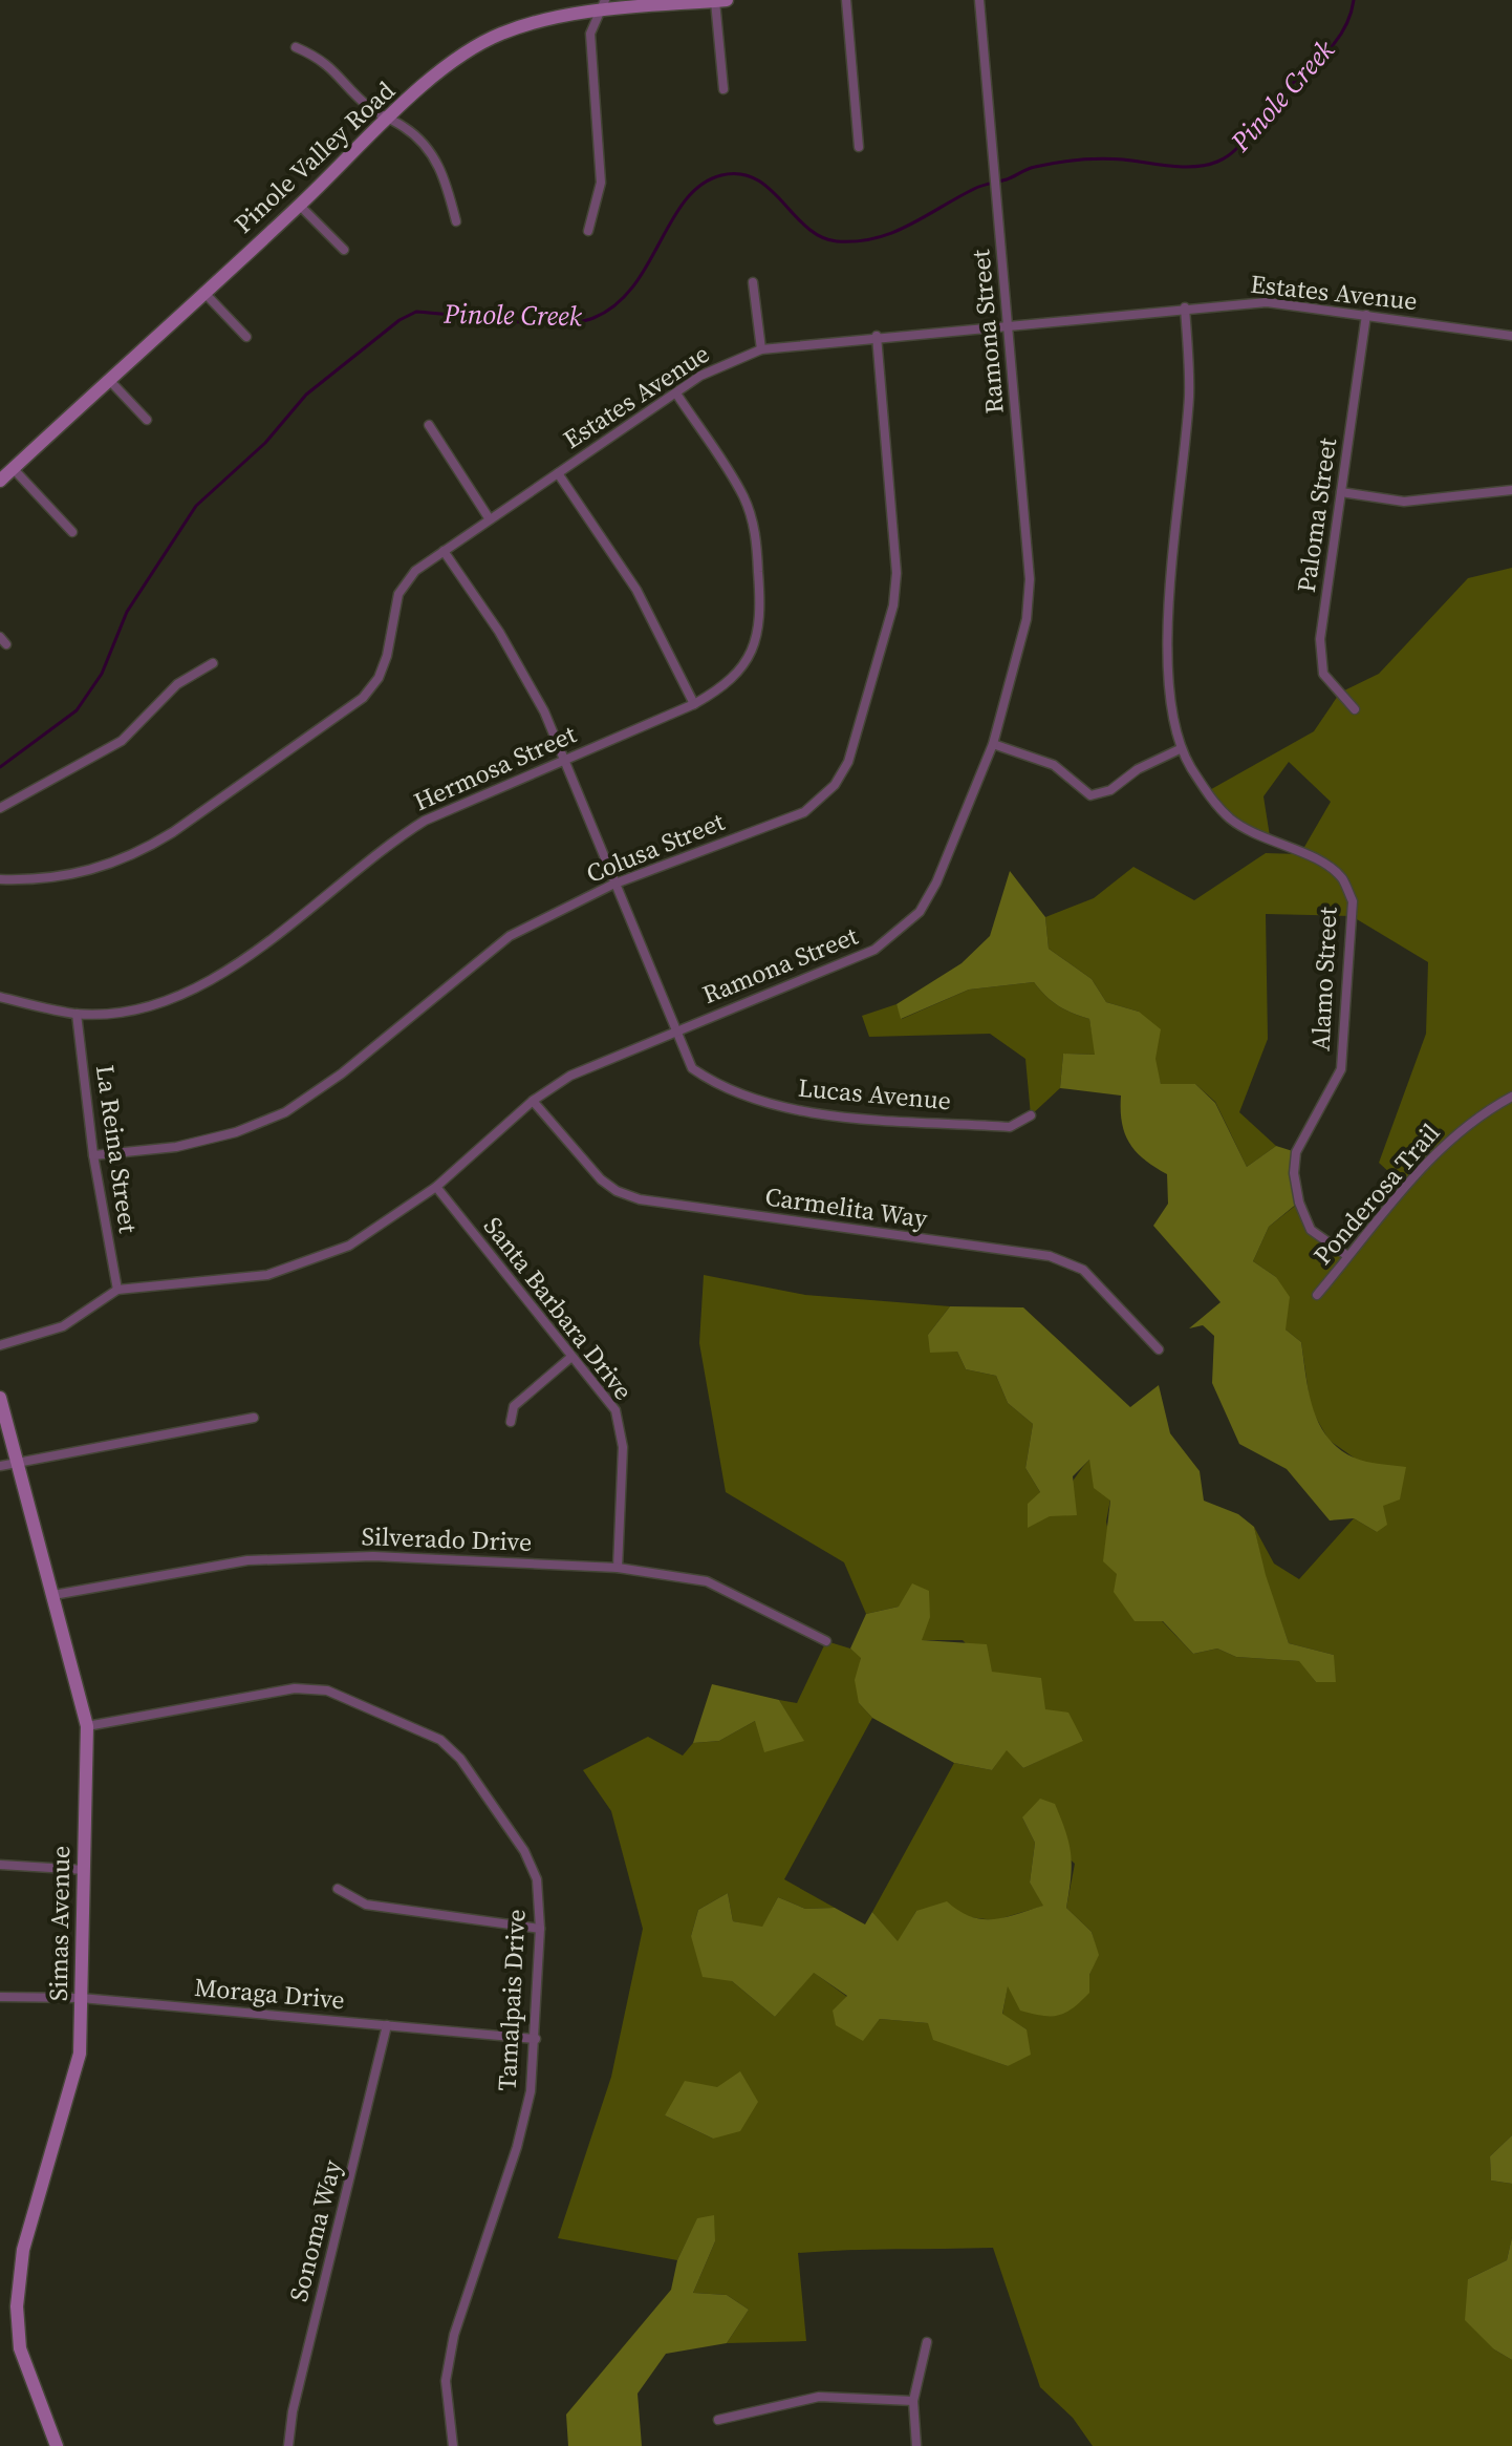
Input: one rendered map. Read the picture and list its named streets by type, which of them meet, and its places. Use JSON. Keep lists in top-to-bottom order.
{
  "streets": {
    "street": [
      "Pinole Valley Road",
      "Estates Avenue",
      "Ramona Street",
      "Paloma Street",
      "Hermosa Street",
      "Colusa Street",
      "Alamo Street",
      "Lucas Avenue",
      "La Reina Street",
      "Ponderosa Trail",
      "Carmelita Way",
      "Santa Barbara Drive",
      "Silverado Drive",
      "Simas Avenue",
      "Moraga Drive",
      "Tamalpais Drive",
      "Sonoma Way"
    ]
  },
  "crossings": [
    ["Estates Avenue", "Ramona Street"],
    ["Estates Avenue", "Paloma Street"],
    ["Estates Avenue", "Hermosa Street"],
    ["Estates Avenue", "Colusa Street"],
    ["Estates Avenue", "Alamo Street"],
    ["Estates Avenue", "Lucas Avenue"],
    ["Ramona Street", "Lucas Avenue"],
    ["Ramona Street", "La Reina Street"],
    ["Ramona Street", "Carmelita Way"],
    ["Ramona Street", "Santa Barbara Drive"],
    ["Hermosa Street", "Lucas Avenue"],
    ["Hermosa Street", "La Reina Street"],
    ["Colusa Street", "Lucas Avenue"],
    ["Colusa Street", "La Reina Street"],
    ["Alamo Street", "Ponderosa Trail"],
    ["Santa Barbara Drive", "Silverado Drive"],
    ["Silverado Drive", "Simas Avenue"],
    ["Simas Avenue", "Moraga Drive"],
    ["Simas Avenue", "Tamalpais Drive"],
    ["Moraga Drive", "Tamalpais Drive"],
    ["Moraga Drive", "Sonoma Way"]
  ],
  "water": ["Pinole Creek"]
}
